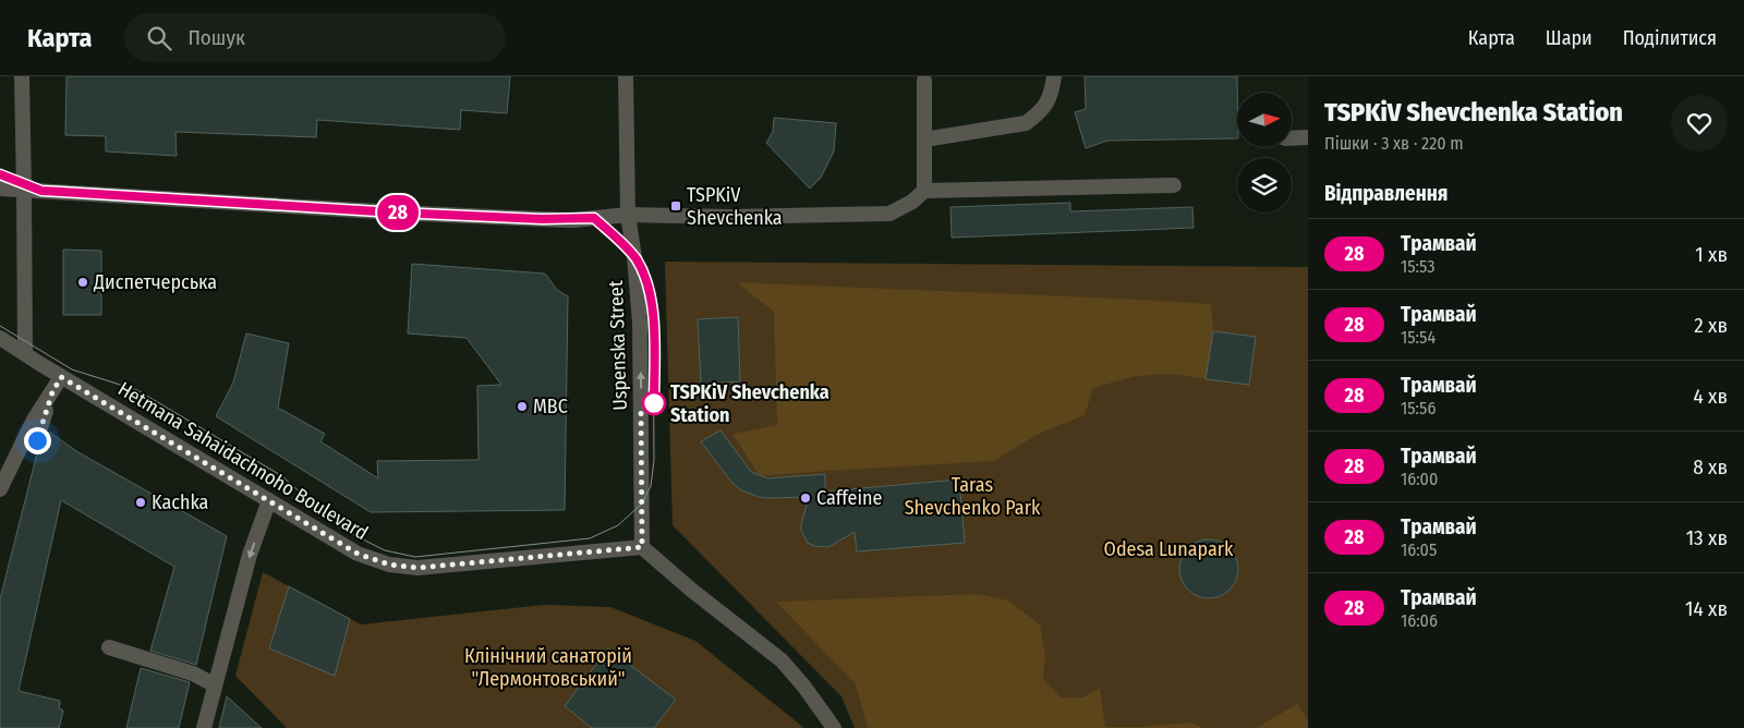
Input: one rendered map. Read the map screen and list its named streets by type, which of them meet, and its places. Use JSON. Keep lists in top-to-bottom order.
{
  "streets": {
    "street": ["Uspenska Street", "Hetmana Sahaidachnoho Boulevard"]
  },
  "crossings": [
    ["Uspenska Street", "Hetmana Sahaidachnoho Boulevard"]
  ],
  "one_way": ["Uspenska Street"],
  "parks": ["Taras Shevchenko Park", "Odesa Lunapark", "Клінічний санаторій \"Лермонтовський\""],
  "places": {
    "transit": ["TSPKiV Shevchenka"],
    "other": [
      "Диспетчерська",
      "TSPKiV Shevchenka Station",
      "МВС",
      "Caffeine",
      "Kachka"
    ]
  },
  "lines": ["tram line 28"],
  "north": "right",
  "page": {
    "header": "Карта",
    "search": "Пошук",
    "nav": ["Карта", "Шари", "Поділитися"],
    "on_map": "28",
    "heading": [
      ["TSPKiV Shevchenka Station", "Пішки · 3 хв · 220 m"],
      "Відправлення"
    ],
    "list": [
      {
        "mark": "28",
        "name": "Трамвай",
        "note": "15:53",
        "value": "1 хв"
      },
      {
        "mark": "28",
        "name": "Трамвай",
        "note": "15:54",
        "value": "2 хв"
      },
      {
        "mark": "28",
        "name": "Трамвай",
        "note": "15:56",
        "value": "4 хв"
      },
      {
        "mark": "28",
        "name": "Трамвай",
        "note": "16:00",
        "value": "8 хв"
      },
      {
        "mark": "28",
        "name": "Трамвай",
        "note": "16:05",
        "value": "13 хв"
      },
      {
        "mark": "28",
        "name": "Трамвай",
        "note": "16:06",
        "value": "14 хв"
      }
    ]
  }
}
